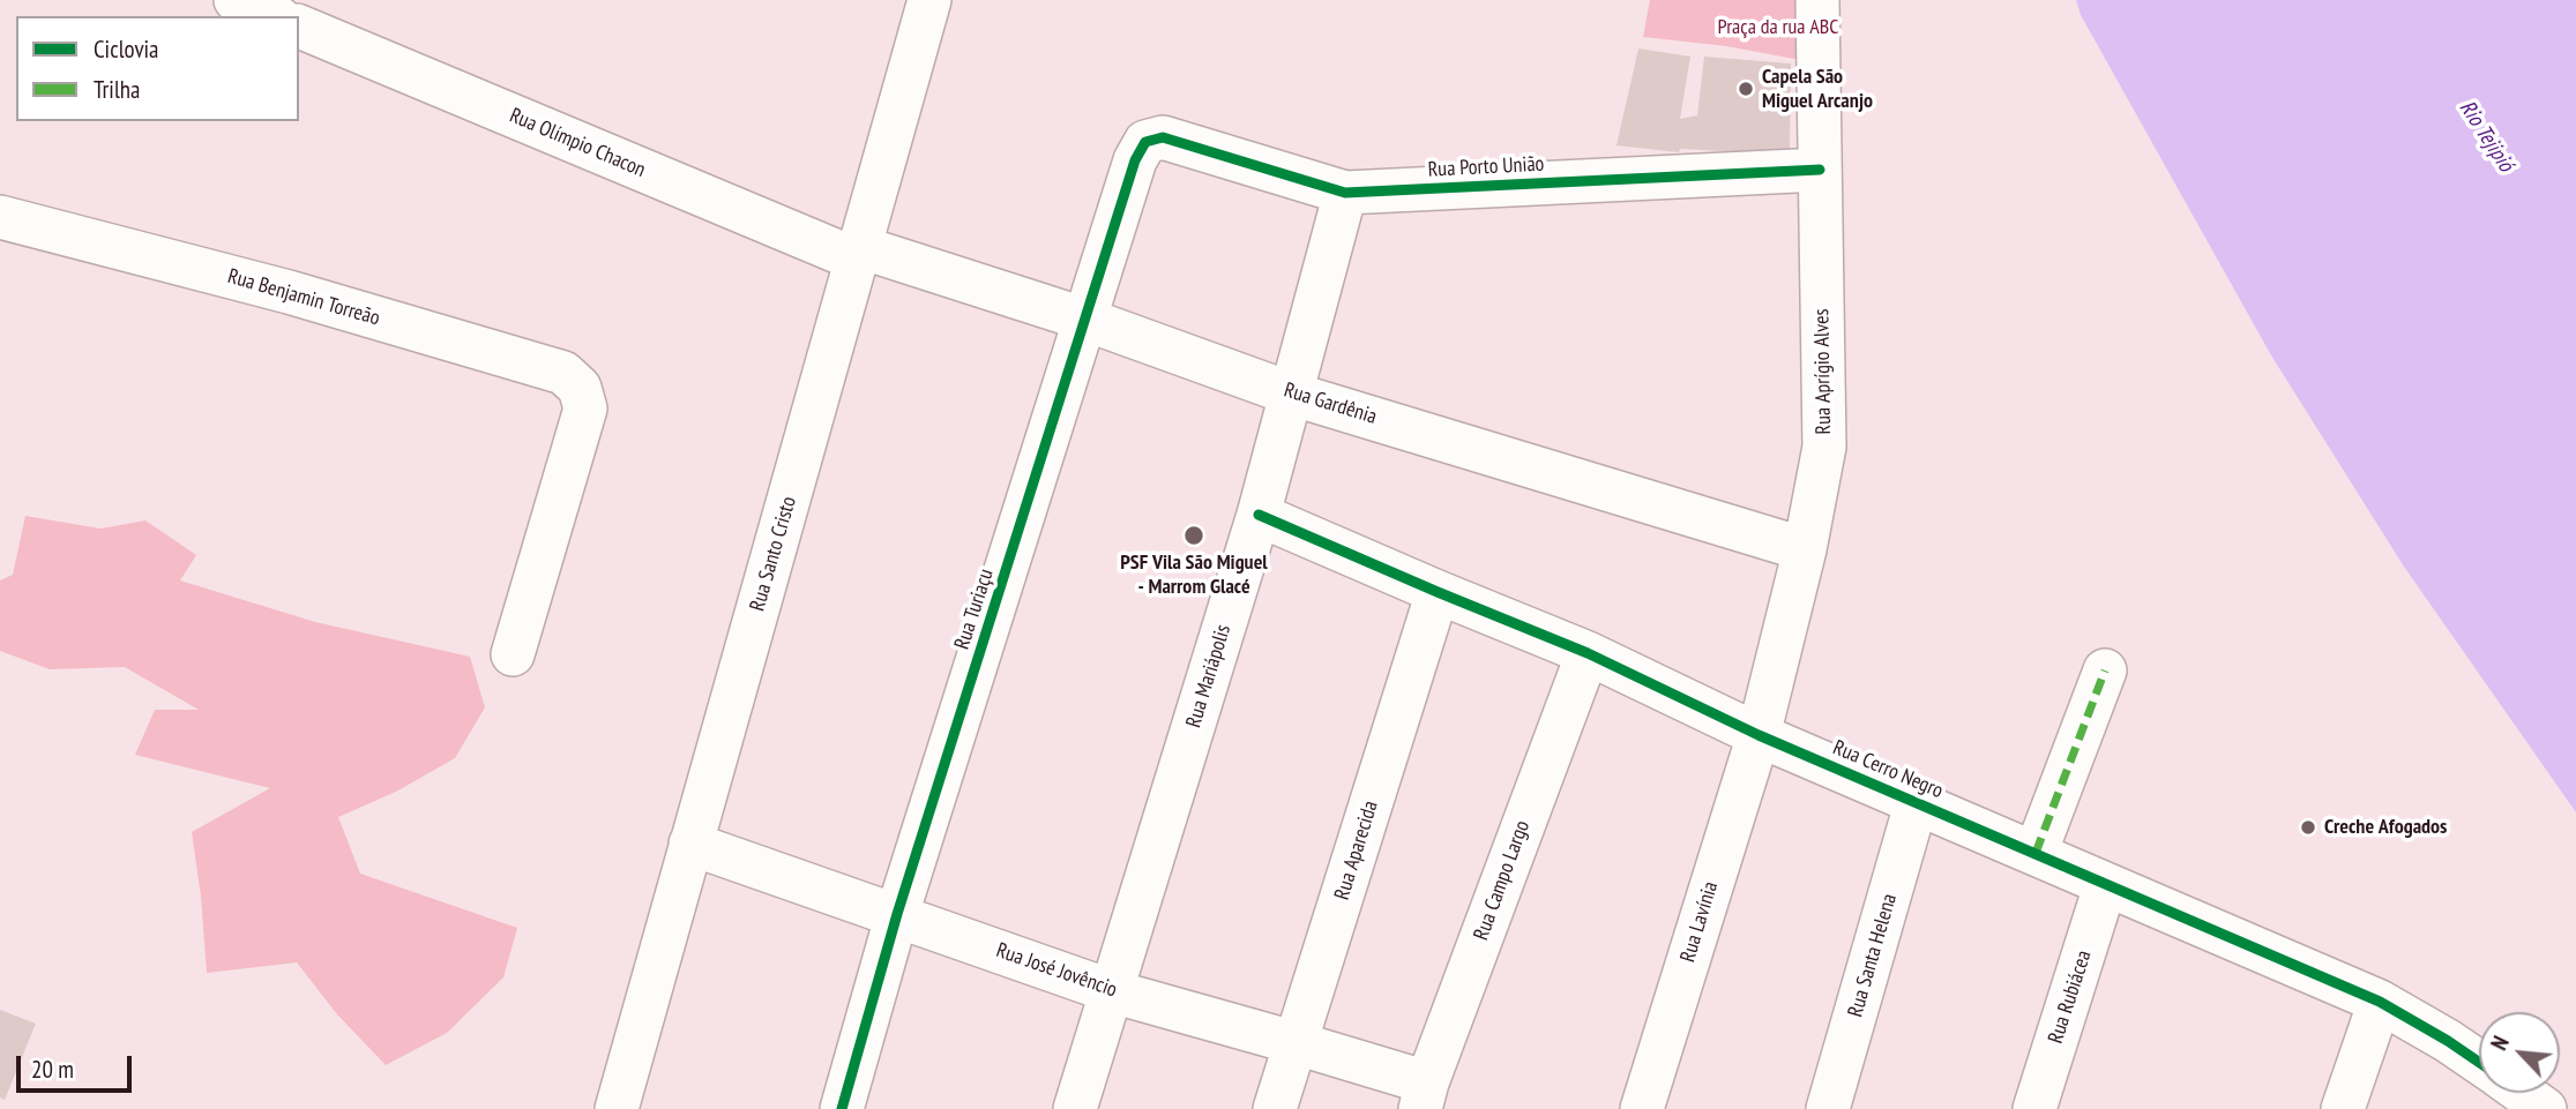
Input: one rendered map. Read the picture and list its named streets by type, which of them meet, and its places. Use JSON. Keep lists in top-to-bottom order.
{
  "streets": {
    "street": [
      "Rua Olímpio Chacon",
      "Rua Porto União",
      "Rua Benjamin Torreão",
      "Rua Aprígio Alves",
      "Rua Gardênia",
      "Rua Santo Cristo",
      "Rua Turiaçu",
      "Rua Mariápolis",
      "Rua Cerro Negro",
      "Rua Aparecida",
      "Rua Campo Largo",
      "Rua Lavínia",
      "Rua Santa Helena",
      "Rua José Jovêncio",
      "Rua Rubiácea"
    ]
  },
  "crossings": [
    ["Rua Olímpio Chacon", "Rua Gardênia"],
    ["Rua Olímpio Chacon", "Rua Santo Cristo"],
    ["Rua Porto União", "Rua Aprígio Alves"],
    ["Rua Porto União", "Rua Turiaçu"],
    ["Rua Porto União", "Rua Mariápolis"],
    ["Rua Aprígio Alves", "Rua Gardênia"],
    ["Rua Aprígio Alves", "Rua Cerro Negro"],
    ["Rua Aprígio Alves", "Rua Lavínia"],
    ["Rua Gardênia", "Rua Santo Cristo"],
    ["Rua Gardênia", "Rua Turiaçu"],
    ["Rua Gardênia", "Rua Mariápolis"],
    ["Rua Santo Cristo", "Rua José Jovêncio"],
    ["Rua Turiaçu", "Rua José Jovêncio"],
    ["Rua Mariápolis", "Rua Cerro Negro"],
    ["Rua Mariápolis", "Rua José Jovêncio"],
    ["Rua Cerro Negro", "Rua Aparecida"],
    ["Rua Cerro Negro", "Rua Campo Largo"],
    ["Rua Cerro Negro", "Rua Lavínia"],
    ["Rua Cerro Negro", "Rua Santa Helena"],
    ["Rua Cerro Negro", "Rua Rubiácea"],
    ["Rua Aparecida", "Rua José Jovêncio"],
    ["Rua Campo Largo", "Rua José Jovêncio"]
  ],
  "water": ["Rio Tejipió"],
  "parks": ["Praça da rua ABC"],
  "places": ["Capela São Miguel Arcanjo", "PSF Vila São Miguel - Marrom Glacé", "Creche Afogados"],
  "legend": ["Ciclovia", "Trilha"],
  "scale_bar": "20 m",
  "north": "top left"
}
